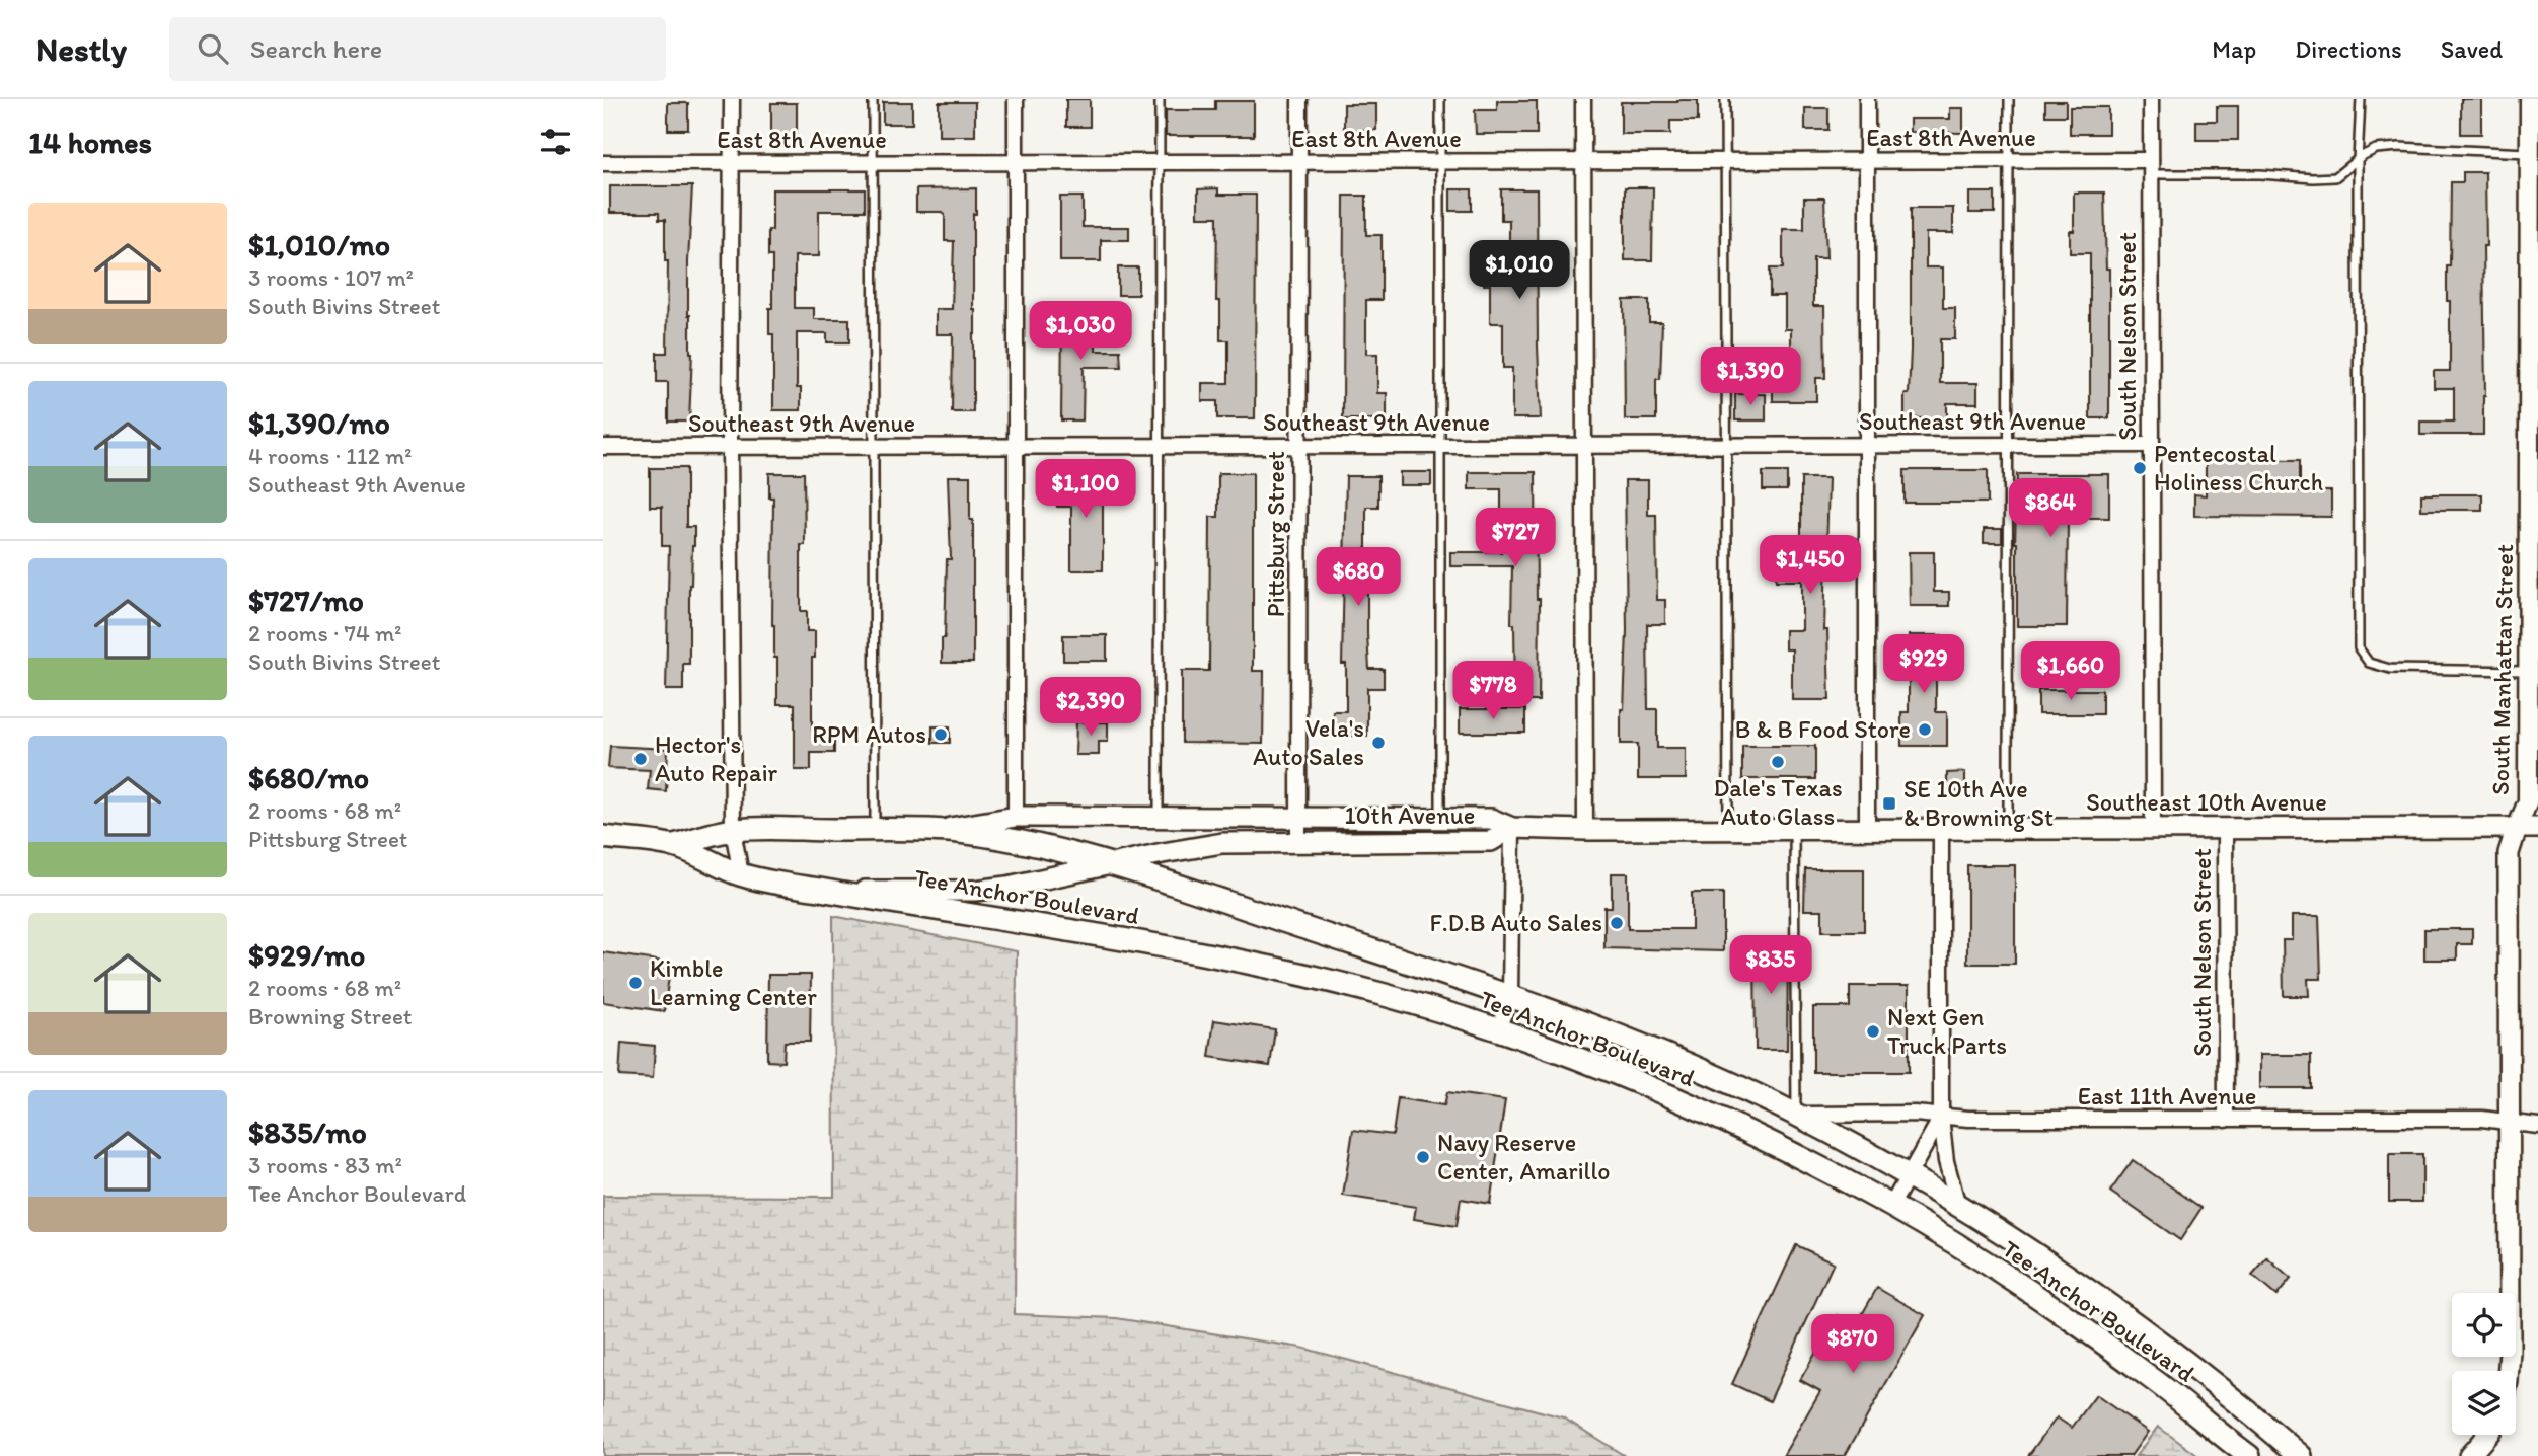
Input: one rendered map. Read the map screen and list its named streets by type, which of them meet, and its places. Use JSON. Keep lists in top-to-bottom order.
{
  "streets": {
    "main road": [
      "South Manhattan Street",
      "Southeast 10th Avenue",
      "10th Avenue",
      "Tee Anchor Boulevard"
    ],
    "street": [
      "East 8th Avenue",
      "South Nelson Street",
      "Southeast 9th Avenue",
      "Pittsburg Street",
      "East 11th Avenue"
    ]
  },
  "crossings": [
    ["East 8th Avenue", "South Nelson Street"],
    ["East 8th Avenue", "Pittsburg Street"],
    ["South Nelson Street", "Southeast 9th Avenue"],
    ["South Nelson Street", "Southeast 10th Avenue"],
    ["South Nelson Street", "East 11th Avenue"],
    ["Southeast 9th Avenue", "Pittsburg Street"],
    ["Pittsburg Street", "10th Avenue"],
    ["South Manhattan Street", "Southeast 10th Avenue"],
    ["South Manhattan Street", "East 11th Avenue"],
    ["Southeast 10th Avenue", "10th Avenue"],
    ["10th Avenue", "Tee Anchor Boulevard"],
    ["Tee Anchor Boulevard", "East 11th Avenue"]
  ],
  "places": {
    "other": [
      "Pentecostal Holiness Church",
      "B & B Food Store",
      "RPM Autos",
      "Vela's Auto Sales",
      "Hector's Auto Repair",
      "Dale's Texas Auto Glass",
      "F.D.B Auto Sales",
      "Kimble Learning Center",
      "Next Gen Truck Parts",
      "Navy Reserve Center, Amarillo"
    ],
    "transit": ["SE 10th Ave & Browning St"]
  },
  "page": {
    "header": "Nestly",
    "search": "Search here",
    "nav": ["Map", "Directions", "Saved"],
    "heading": "14 homes",
    "list": [
      {
        "name": "$1,010/mo",
        "note": "3 rooms · 107 m² · South Bivins Street"
      },
      {
        "name": "$1,390/mo",
        "note": "4 rooms · 112 m² · Southeast 9th Avenue"
      },
      {
        "name": "$727/mo",
        "note": "2 rooms · 74 m² · South Bivins Street"
      },
      {
        "name": "$680/mo",
        "note": "2 rooms · 68 m² · Pittsburg Street"
      },
      {
        "name": "$929/mo",
        "note": "2 rooms · 68 m² · Browning Street"
      },
      {
        "name": "$835/mo",
        "note": "3 rooms · 83 m² · Tee Anchor Boulevard"
      }
    ],
    "price": [
      "$1,010",
      "$1,030",
      "$1,390",
      "$1,100",
      "$864",
      "$727",
      "$1,450",
      "$680",
      "$929",
      "$1,660",
      "$778",
      "$2,390",
      "$835",
      "$870"
    ]
  }
}
